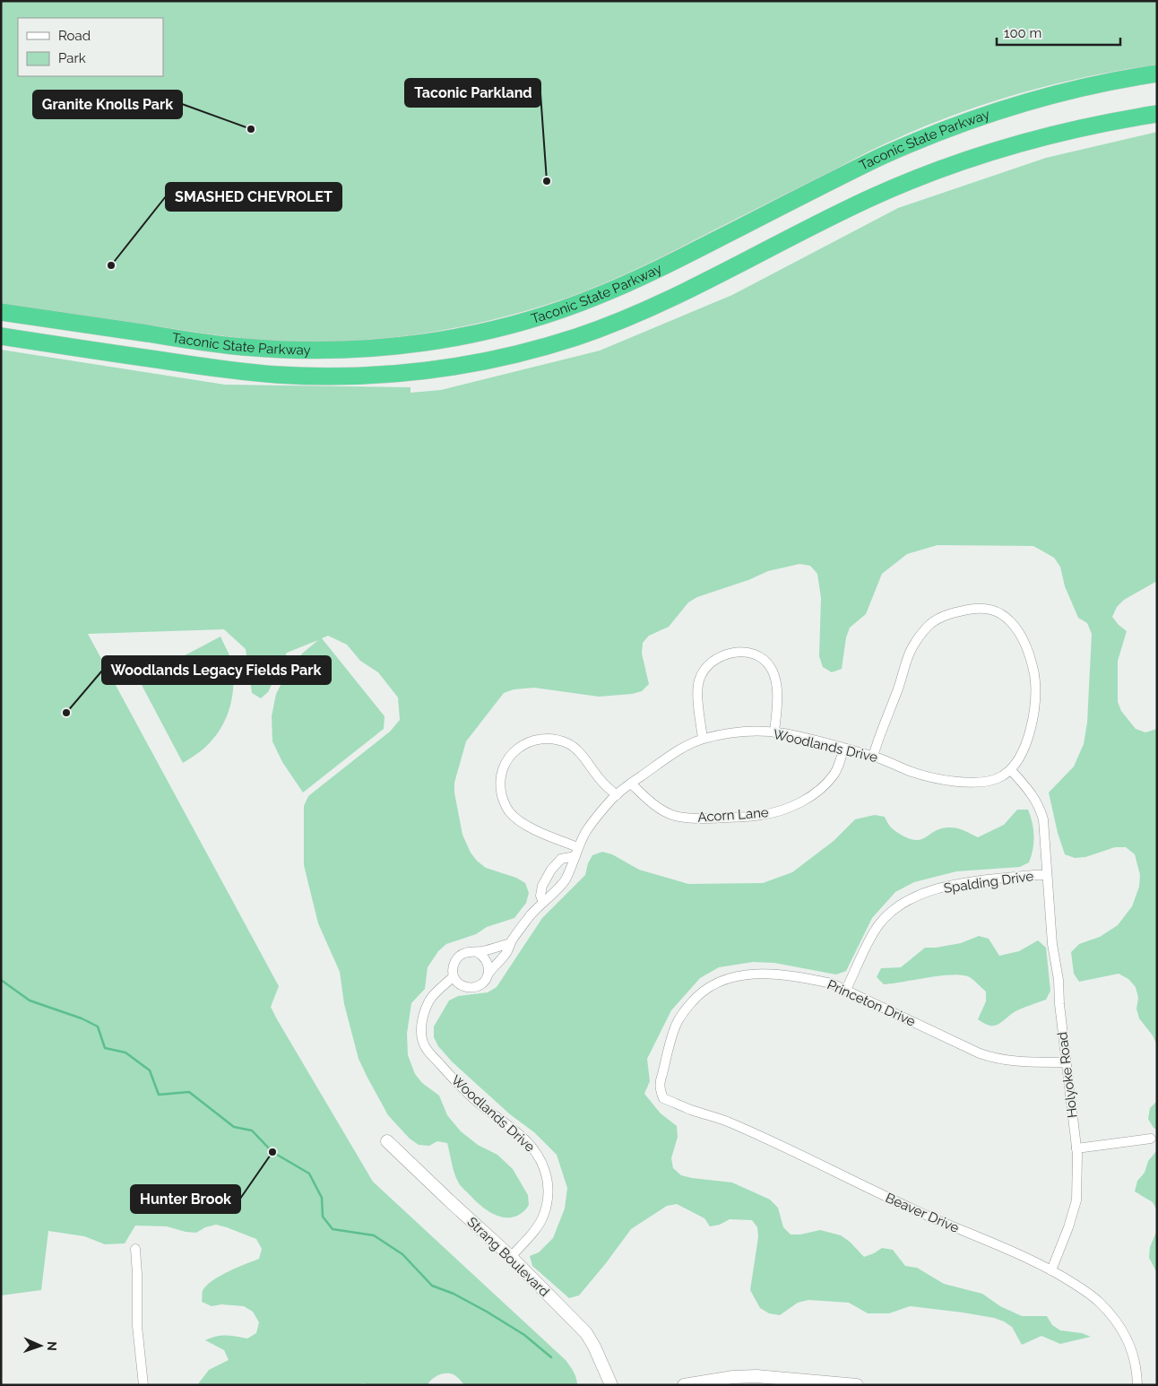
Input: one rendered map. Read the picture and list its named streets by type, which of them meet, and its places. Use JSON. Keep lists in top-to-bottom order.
{
  "streets": {
    "highway": ["Taconic State Parkway"],
    "street": [
      "Woodlands Drive",
      "Acorn Lane",
      "Spalding Drive",
      "Princeton Drive",
      "Holyoke Road",
      "Beaver Drive",
      "Strang Boulevard"
    ]
  },
  "crossings": [
    ["Woodlands Drive", "Acorn Lane"],
    ["Woodlands Drive", "Holyoke Road"],
    ["Woodlands Drive", "Strang Boulevard"],
    ["Spalding Drive", "Princeton Drive"],
    ["Spalding Drive", "Holyoke Road"],
    ["Princeton Drive", "Holyoke Road"],
    ["Princeton Drive", "Beaver Drive"],
    ["Holyoke Road", "Beaver Drive"]
  ],
  "places": [
    "Granite Knolls Park",
    "Taconic Parkland",
    "SMASHED CHEVROLET",
    "Woodlands Legacy Fields Park",
    "Hunter Brook"
  ],
  "legend": ["Road", "Park"],
  "scale_bar": "100 m",
  "north": "right"
}
